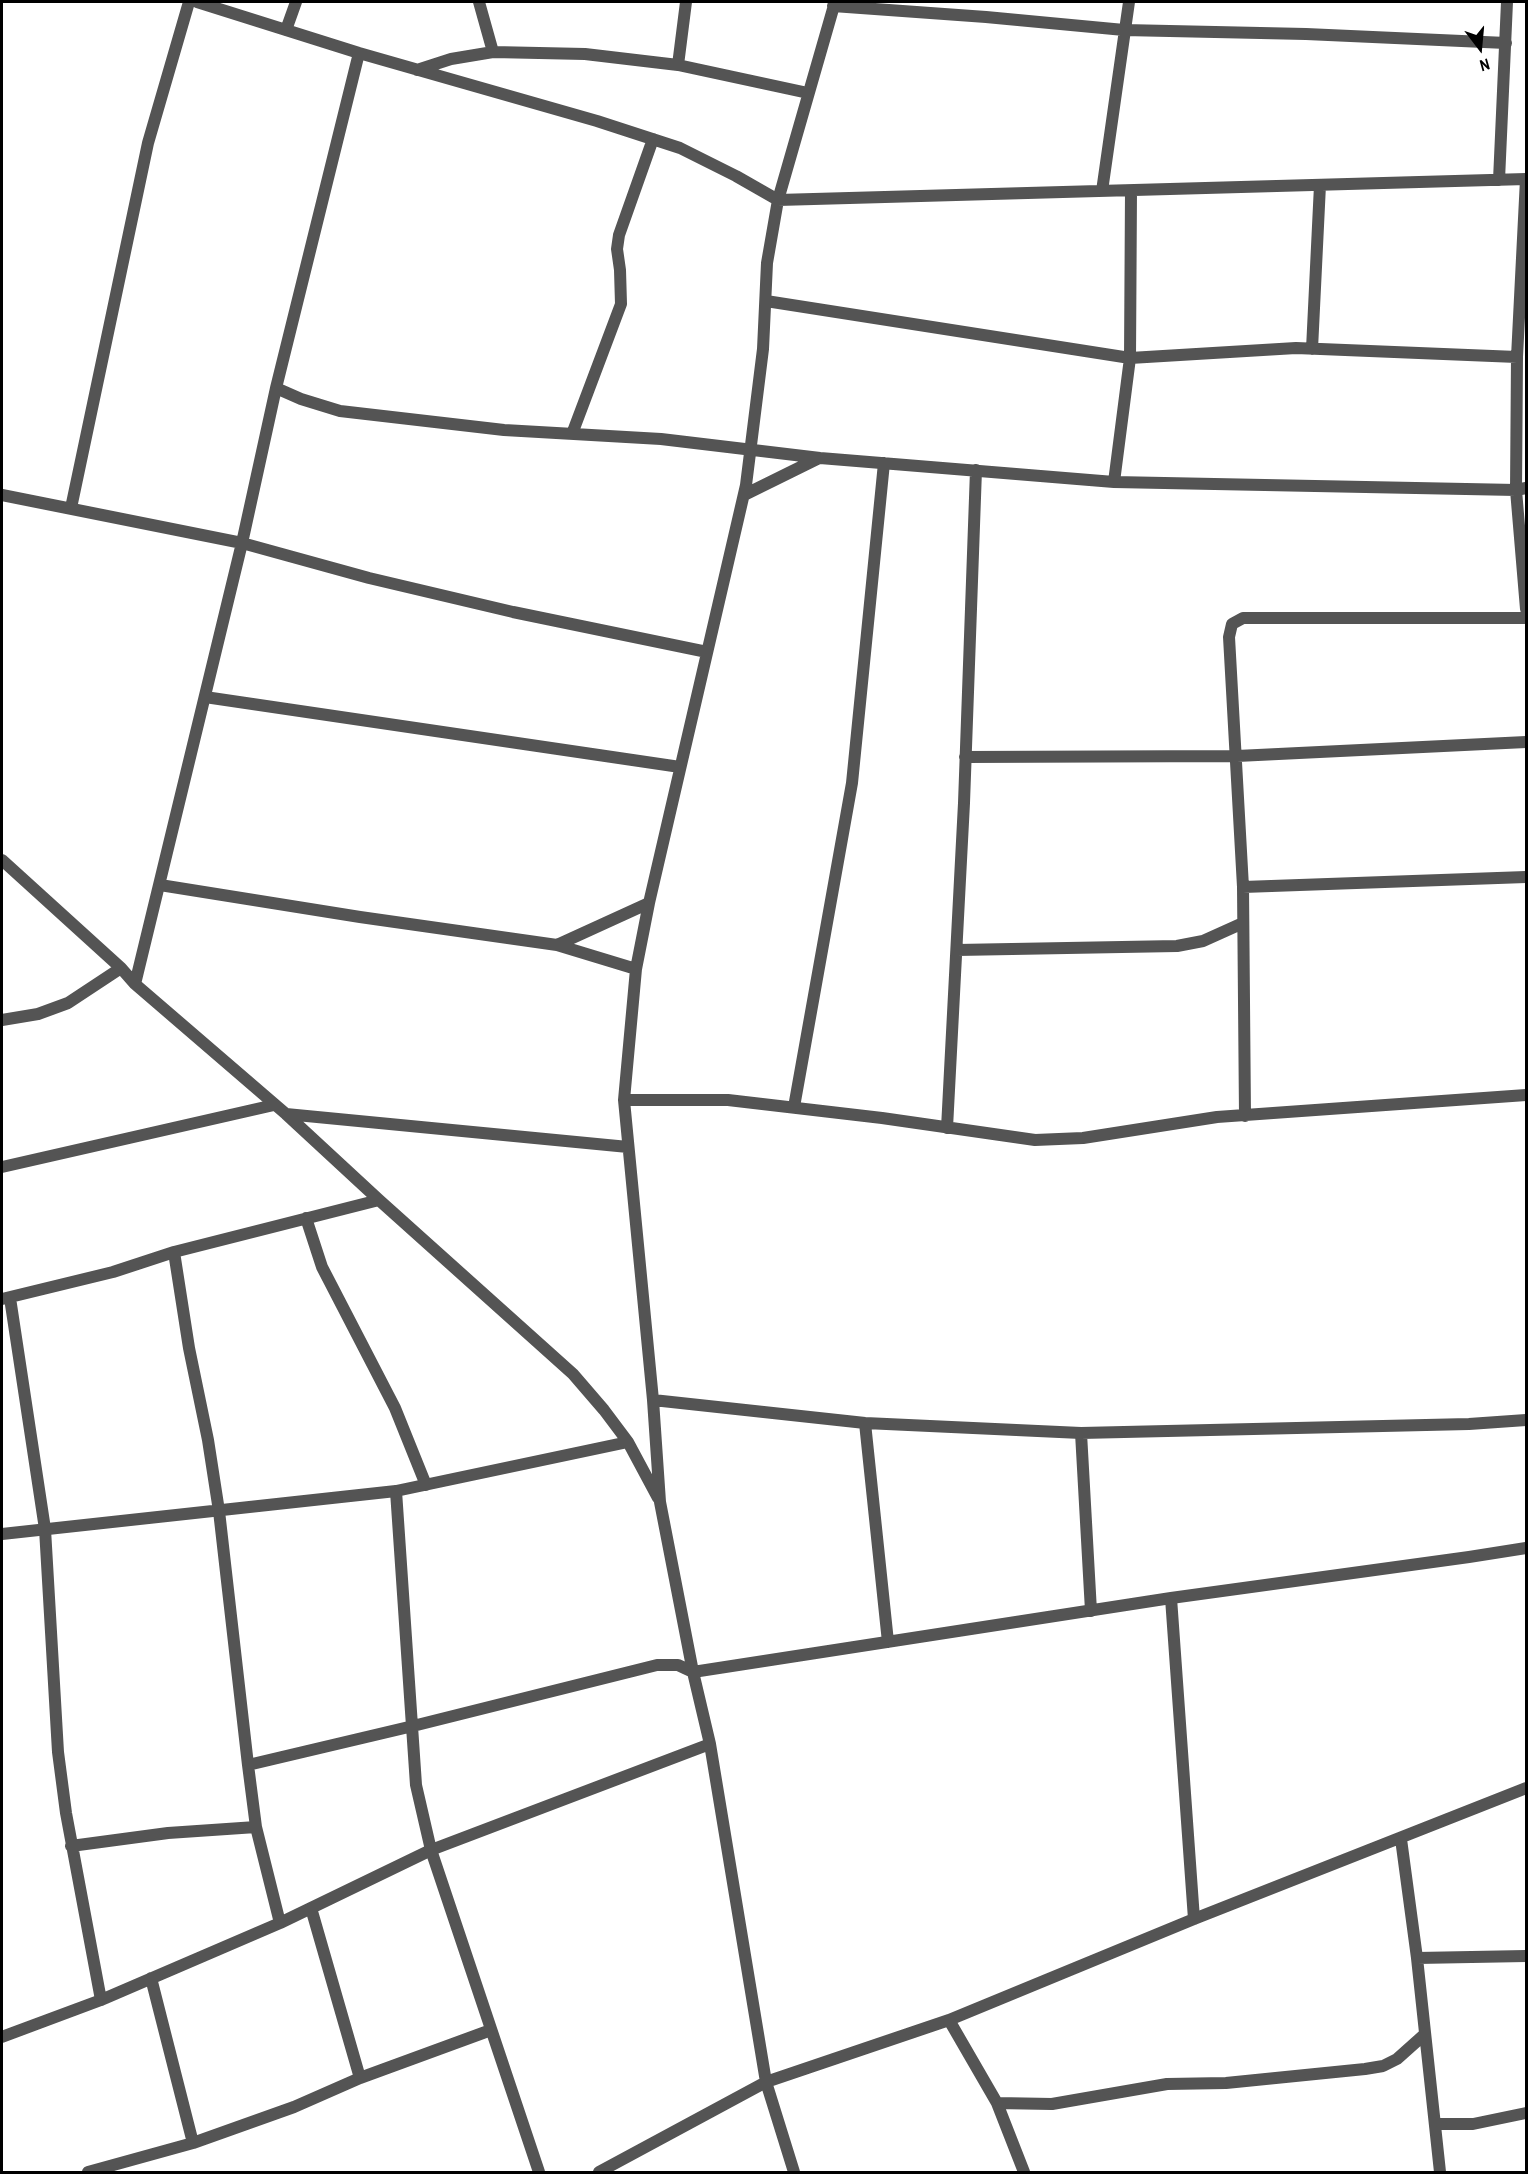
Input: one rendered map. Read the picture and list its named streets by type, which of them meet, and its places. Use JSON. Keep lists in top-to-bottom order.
{
  "north": "bottom"
}
